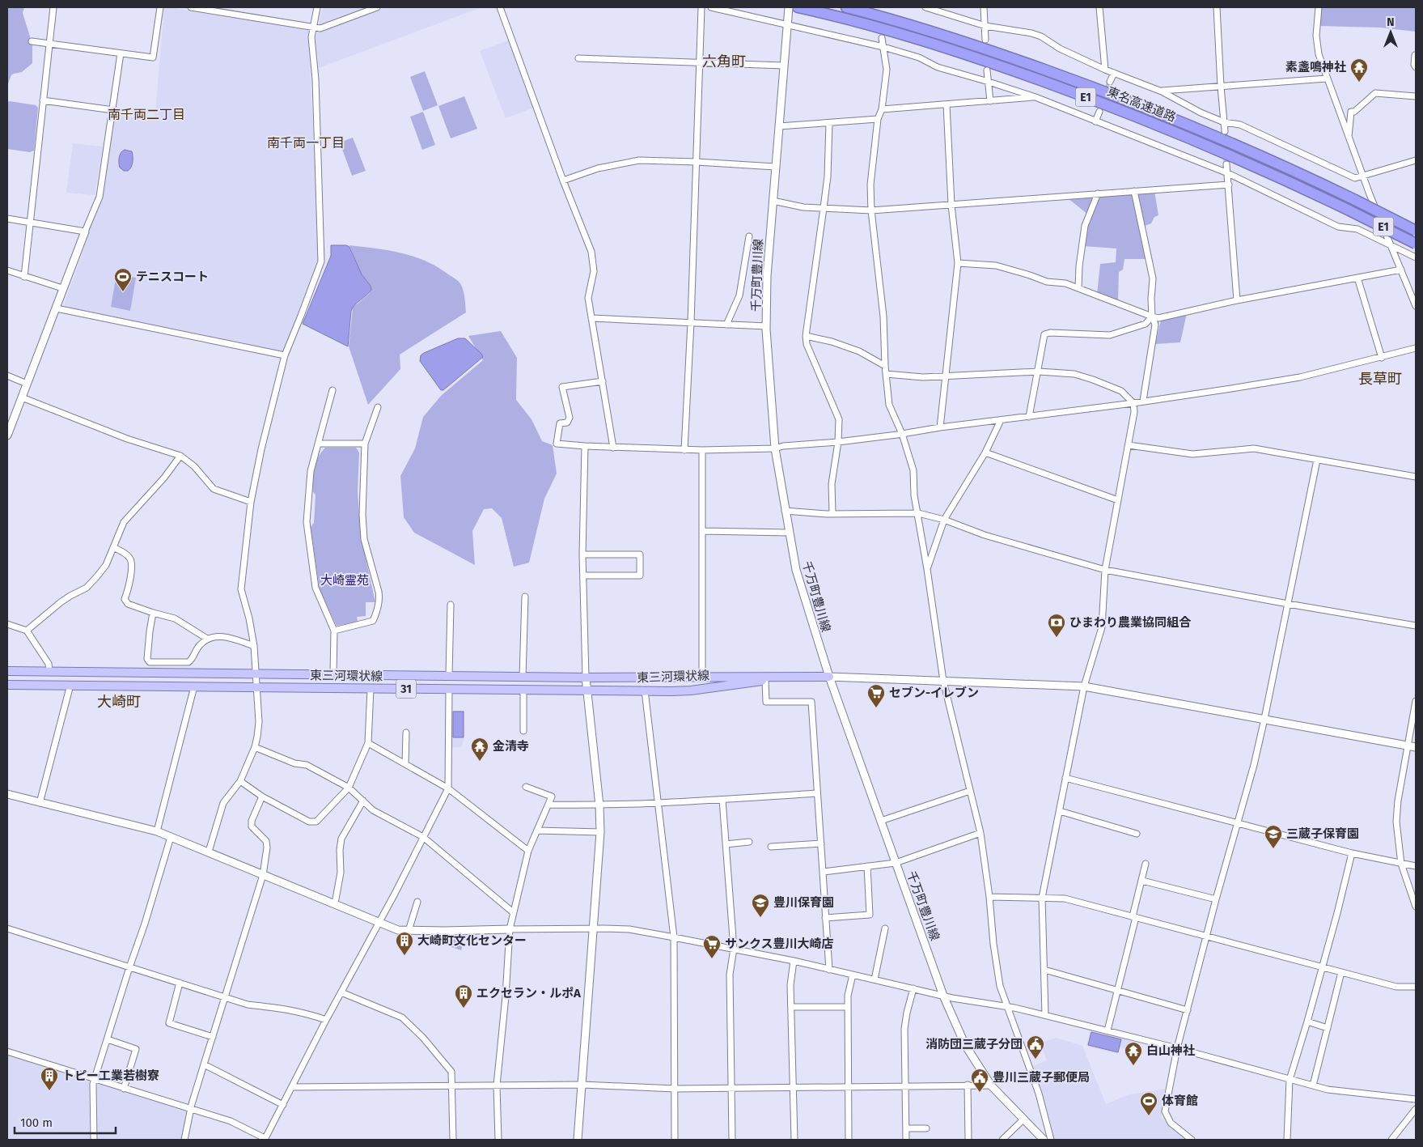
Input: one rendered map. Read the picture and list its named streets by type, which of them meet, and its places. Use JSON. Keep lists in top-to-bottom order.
{
  "streets": {
    "highway": ["E1", "東名高速道路"],
    "main road": ["東三河環状線", "31"],
    "street": ["千万町豊川線"]
  },
  "crossings": [
    ["千万町豊川線", "東三河環状線"]
  ],
  "districts": [
    "六角町",
    "南千両二丁目",
    "南千両一丁目",
    "長草町",
    "大崎町"
  ],
  "parks": ["大崎霊苑"],
  "places": {
    "temple": ["素盞鳴神社", "金清寺", "白山神社"],
    "sports": ["テニスコート", "体育館"],
    "bank": ["ひまわり農業協同組合"],
    "supermarket": ["セブン-イレブン", "サンクス豊川大崎店"],
    "school or university": ["三蔵子保育園", "豊川保育園"],
    "building": ["大崎町文化センター", "エクセラン・ルポA", "トピー工業若樹寮"],
    "public building": ["消防団三蔵子分団", "豊川三蔵子郵便局"]
  },
  "scale_bar": "100 m",
  "north": "top"
}
